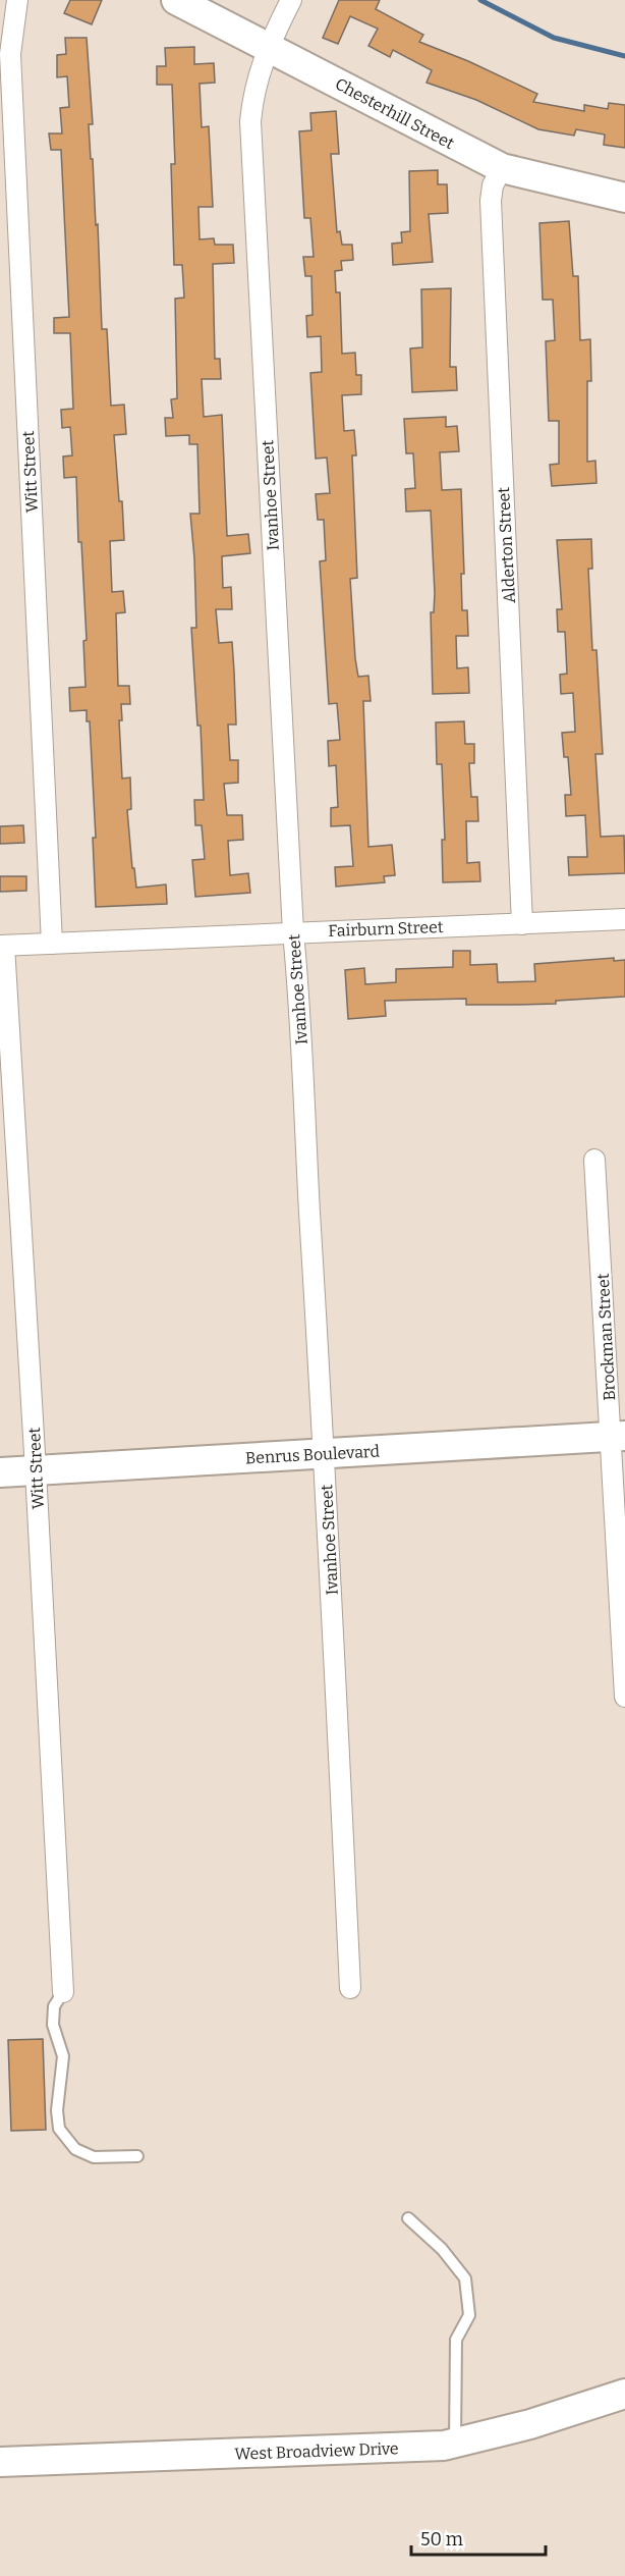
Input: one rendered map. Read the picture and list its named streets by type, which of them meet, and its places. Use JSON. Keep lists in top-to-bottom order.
{
  "streets": {
    "street": [
      "Chesterhill Street",
      "Witt Street",
      "Ivanhoe Street",
      "Alderton Street",
      "Fairburn Street",
      "Brockman Street",
      "Benrus Boulevard",
      "West Broadview Drive"
    ]
  },
  "crossings": [
    ["Chesterhill Street", "Ivanhoe Street"],
    ["Chesterhill Street", "Alderton Street"],
    ["Witt Street", "Fairburn Street"],
    ["Witt Street", "Benrus Boulevard"],
    ["Ivanhoe Street", "Fairburn Street"],
    ["Ivanhoe Street", "Benrus Boulevard"],
    ["Alderton Street", "Fairburn Street"],
    ["Brockman Street", "Benrus Boulevard"]
  ],
  "scale_bar": "50 m"
}
